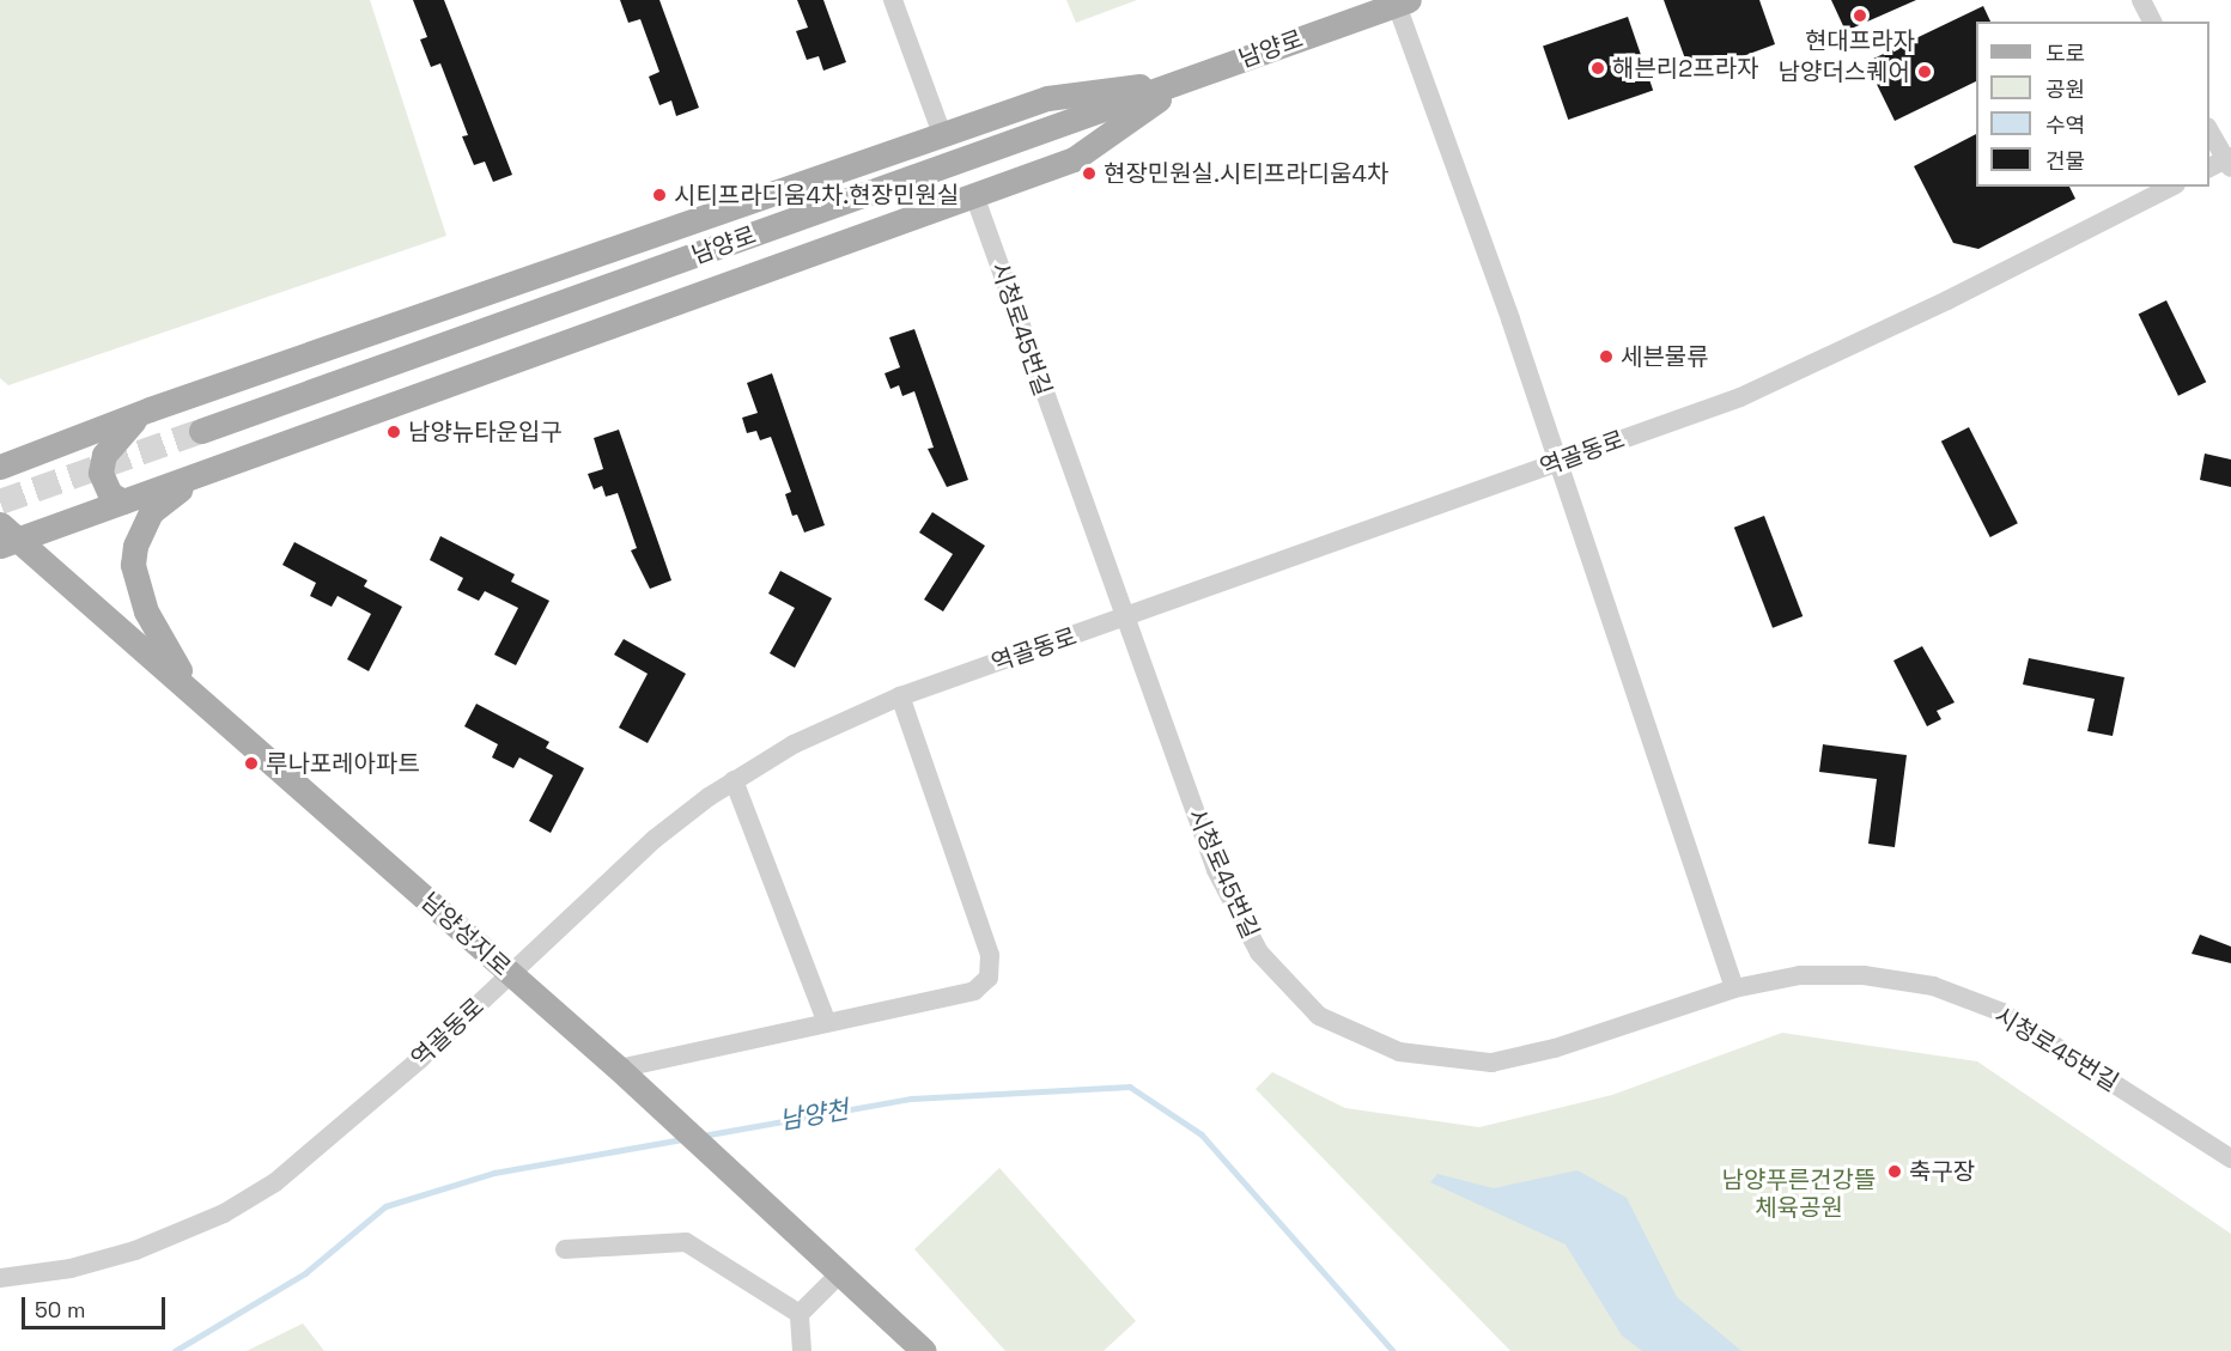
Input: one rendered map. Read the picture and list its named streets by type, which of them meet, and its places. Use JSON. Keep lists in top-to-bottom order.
{
  "streets": {
    "main road": ["남양로", "남양성지로"],
    "street": ["시청로45번길", "역골동로"]
  },
  "crossings": [
    ["시청로45번길", "역골동로"],
    ["역골동로", "남양성지로"]
  ],
  "water": ["남양천"],
  "parks": ["남양푸른건강뜰 체육공원"],
  "places": [
    "현대프라자",
    "해븐리2프라자",
    "남양더스퀘어",
    "현장민원실.시티프라디움4차",
    "시티프라디움4차.현장민원실",
    "세븐물류",
    "남양뉴타운입구",
    "루나포레아파트",
    "축구장"
  ],
  "legend": [
    "도로",
    "공원",
    "수역",
    "건물"
  ],
  "scale_bar": "50 m"
}
